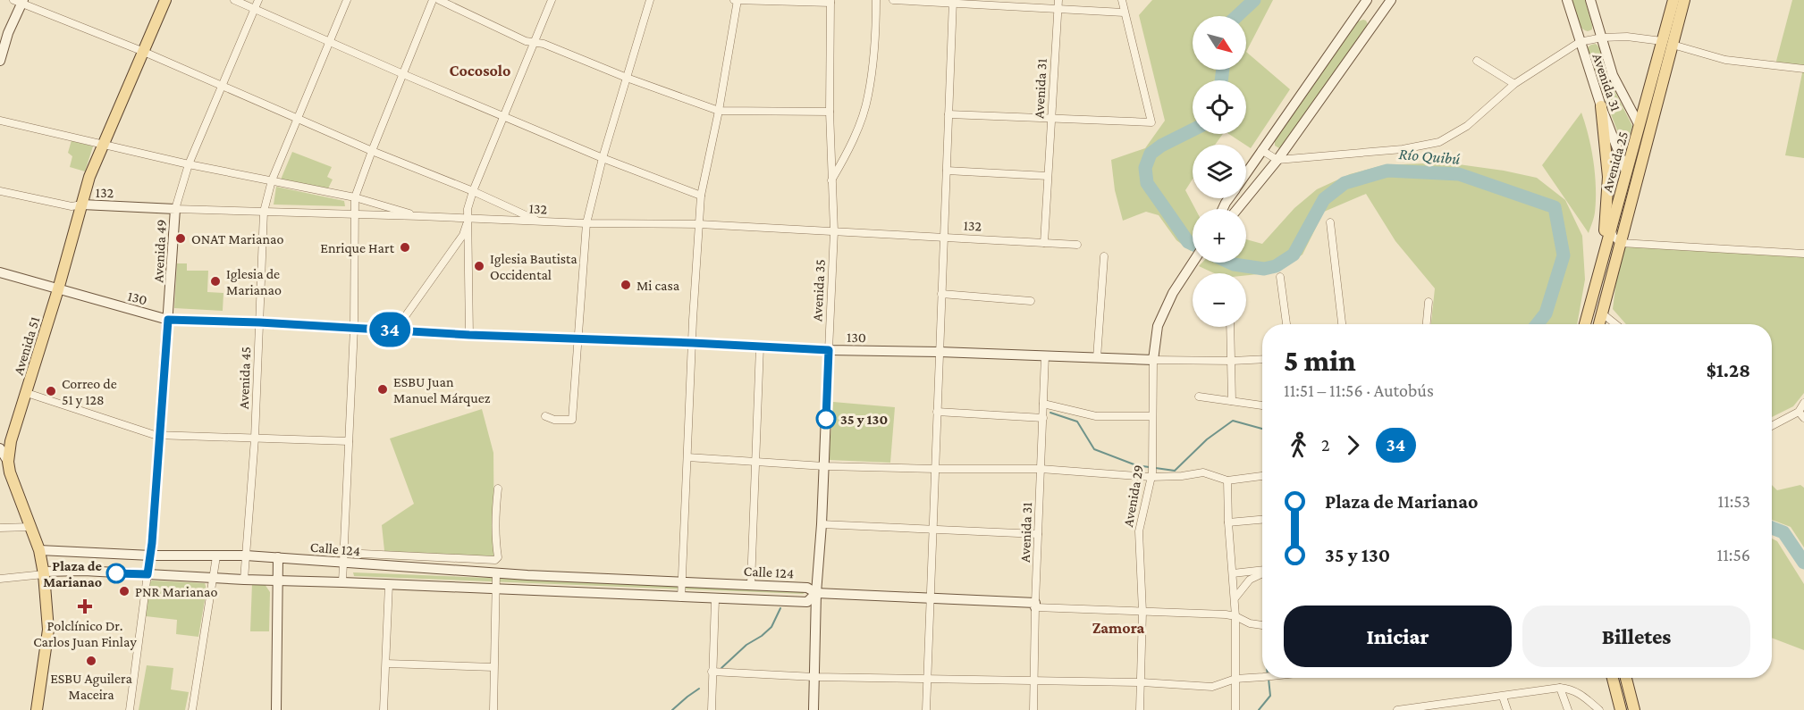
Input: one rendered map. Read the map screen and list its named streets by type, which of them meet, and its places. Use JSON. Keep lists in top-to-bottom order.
{
  "streets": {
    "main road": ["Avenida 25", "Avenida 51"],
    "street": [
      "Avenida 31",
      "132",
      "Avenida 49",
      "Avenida 35",
      "130",
      "Avenida 45",
      "Avenida 29",
      "Calle 124"
    ]
  },
  "crossings": [
    ["Avenida 31", "Avenida 25"],
    ["Avenida 31", "132"],
    ["Avenida 31", "130"],
    ["132", "Avenida 49"],
    ["132", "Avenida 35"],
    ["132", "Avenida 51"],
    ["132", "Avenida 45"],
    ["Avenida 49", "130"],
    ["Avenida 49", "Calle 124"],
    ["Avenida 35", "130"],
    ["Avenida 35", "Calle 124"],
    ["130", "Avenida 51"],
    ["130", "Avenida 45"],
    ["130", "Avenida 29"],
    ["Avenida 51", "Calle 124"],
    ["Avenida 45", "Calle 124"]
  ],
  "districts": ["Cocosolo", "Zamora"],
  "water": ["Río Quibú"],
  "places": {
    "other": [
      "ONAT Marianao",
      "Enrique Hart",
      "Iglesia Bautista Occidental",
      "Iglesia de Marianao",
      "Mi casa",
      "ESBU Juan Manuel Márquez",
      "Correo de 51 y 128",
      "35 y 130",
      "Plaza de Marianao",
      "PNR Marianao",
      "ESBU Aguilera Maceira"
    ],
    "health": ["Polclínico Dr. Carlos Juan Finlay"]
  },
  "lines": ["bus line 34"],
  "north": "bottom right",
  "page": {
    "on_map": "34",
    "map_buttons": ["+", "−"],
    "heading": ["5 min", "11:51 – 11:56 · Autobús", "$1.28"],
    "legs": ["2", "34"],
    "list": [
      {
        "name": "Plaza de Marianao",
        "value": "11:53"
      },
      {
        "name": "35 y 130",
        "value": "11:56"
      }
    ],
    "buttons": ["Iniciar", "Billetes"]
  }
}
